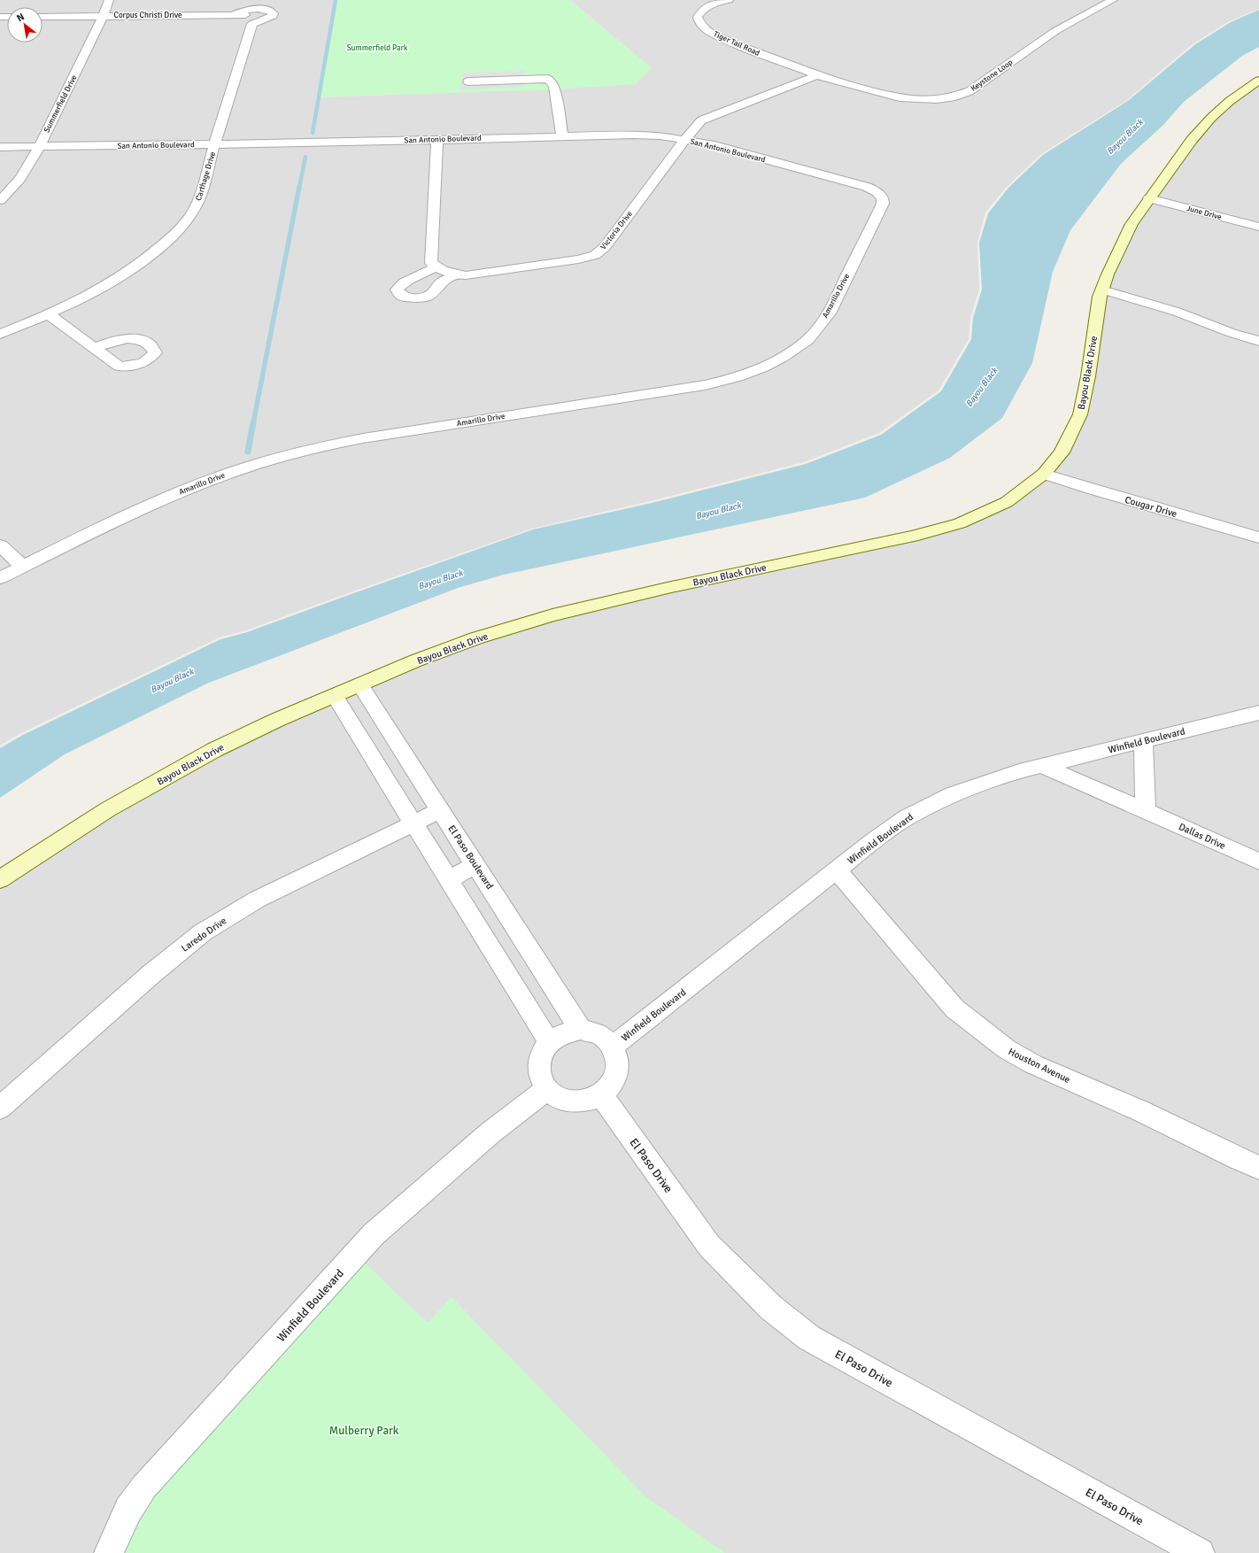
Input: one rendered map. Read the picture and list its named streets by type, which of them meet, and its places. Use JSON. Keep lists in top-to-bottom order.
{
  "streets": {
    "main road": ["Bayou Black Drive"],
    "street": [
      "Corpus Christi Drive",
      "Tiger Tail Road",
      "Keystone Loop",
      "Summerfield Drive",
      "San Antonio Boulevard",
      "Carthage Drive",
      "June Drive",
      "Victoria Drive",
      "Amarillo Drive",
      "Cougar Drive",
      "Winfield Boulevard",
      "Dallas Drive",
      "El Paso Boulevard",
      "Laredo Drive",
      "Houston Avenue",
      "El Paso Drive"
    ]
  },
  "crossings": [
    ["Corpus Christi Drive", "Summerfield Drive"],
    ["Corpus Christi Drive", "Carthage Drive"],
    ["Tiger Tail Road", "Keystone Loop"],
    ["Tiger Tail Road", "Victoria Drive"],
    ["Keystone Loop", "Victoria Drive"],
    ["Summerfield Drive", "San Antonio Boulevard"],
    ["San Antonio Boulevard", "Carthage Drive"],
    ["San Antonio Boulevard", "Victoria Drive"],
    ["San Antonio Boulevard", "Amarillo Drive"],
    ["June Drive", "Bayou Black Drive"],
    ["Bayou Black Drive", "Cougar Drive"],
    ["Bayou Black Drive", "El Paso Boulevard"],
    ["Winfield Boulevard", "Dallas Drive"],
    ["Winfield Boulevard", "El Paso Boulevard"],
    ["Winfield Boulevard", "Houston Avenue"],
    ["Winfield Boulevard", "El Paso Drive"],
    ["El Paso Boulevard", "Laredo Drive"],
    ["El Paso Boulevard", "El Paso Drive"]
  ],
  "water": ["Bayou Black"],
  "parks": ["Summerfield Park", "Mulberry Park"],
  "north": "top left"
}
